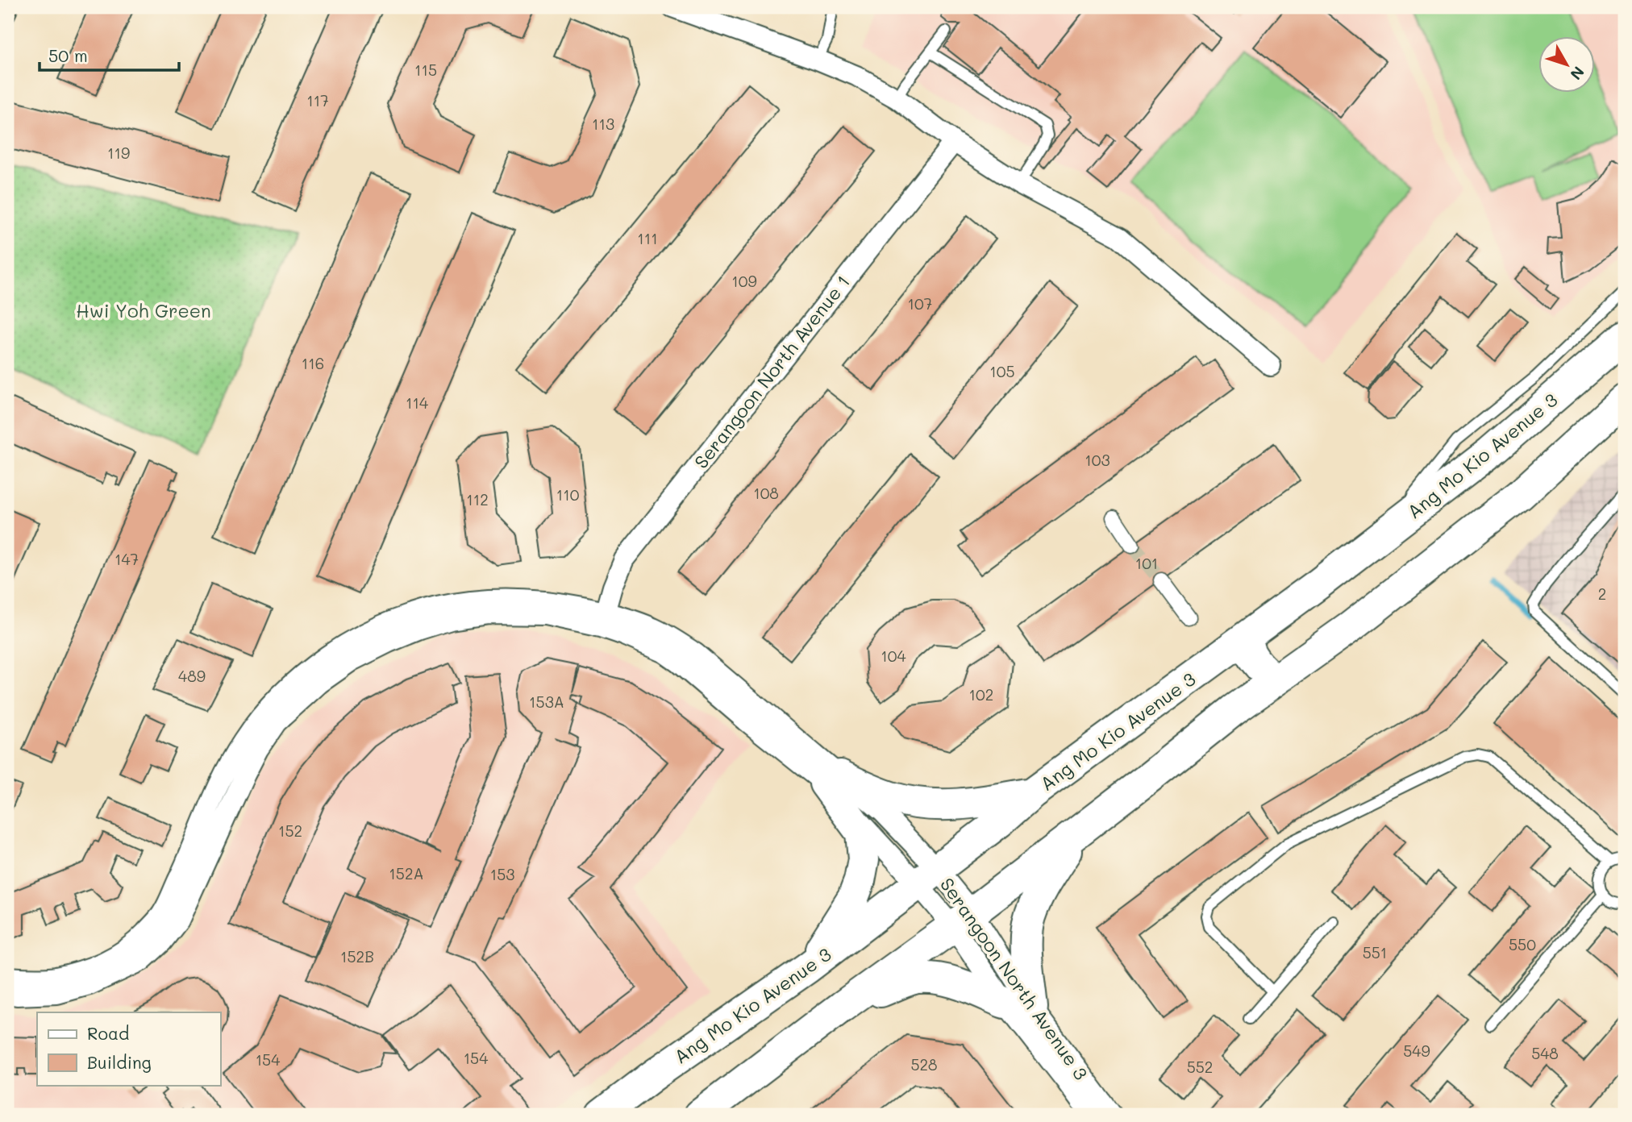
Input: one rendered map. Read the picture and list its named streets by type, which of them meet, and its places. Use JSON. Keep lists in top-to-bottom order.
{
  "streets": {
    "highway": ["Ang Mo Kio Avenue 3"],
    "street": ["Serangoon North Avenue 1", "Serangoon North Avenue 3"]
  },
  "crossings": [
    ["Ang Mo Kio Avenue 3", "Serangoon North Avenue 3"]
  ],
  "parks": ["Hwi Yoh Green"],
  "house_numbers": [
    "115",
    "117",
    "113",
    "119",
    "111",
    "109",
    "107",
    "116",
    "105",
    "114",
    "103",
    "108",
    "110",
    "112",
    "147",
    "101",
    "2",
    "104",
    "489",
    "102",
    "153A",
    "152",
    "152A",
    "153",
    "550",
    "551",
    "152B",
    "549",
    "548",
    "154",
    "154",
    "528",
    "552"
  ],
  "legend": ["Road", "Building"],
  "scale_bar": "50 m",
  "north": "bottom right"
}
